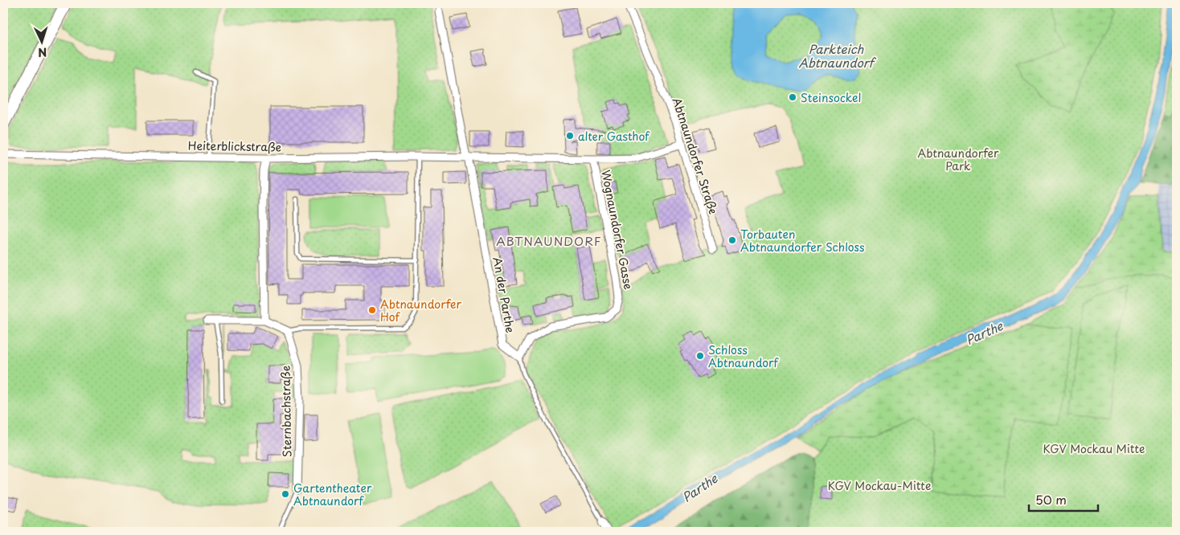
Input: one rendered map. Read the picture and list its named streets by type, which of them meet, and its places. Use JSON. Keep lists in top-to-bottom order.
{
  "streets": {
    "street": [
      "Heiterblickstraße",
      "Abtnaundorfer Straße",
      "Wognaundorfer Gasse",
      "An der Parthe",
      "Sternbachstraße"
    ]
  },
  "crossings": [
    ["Heiterblickstraße", "Abtnaundorfer Straße"],
    ["Heiterblickstraße", "Wognaundorfer Gasse"],
    ["Heiterblickstraße", "An der Parthe"],
    ["Wognaundorfer Gasse", "An der Parthe"]
  ],
  "districts": ["ABTNAUNDORF"],
  "water": ["Parkteich Abtnaundorf", "Parthe"],
  "parks": ["Abtnaundorfer Park", "KGV Mockau Mitte", "KGV Mockau-Mitte"],
  "places": [
    "Steinsockel",
    "alter Gasthof",
    "Torbauten Abtnaundorfer Schloss",
    "Abtnaundorfer Hof",
    "Schloss Abtnaundorf",
    "Gartentheater Abtnaundorf"
  ],
  "scale_bar": "50 m",
  "north": "bottom"
}
